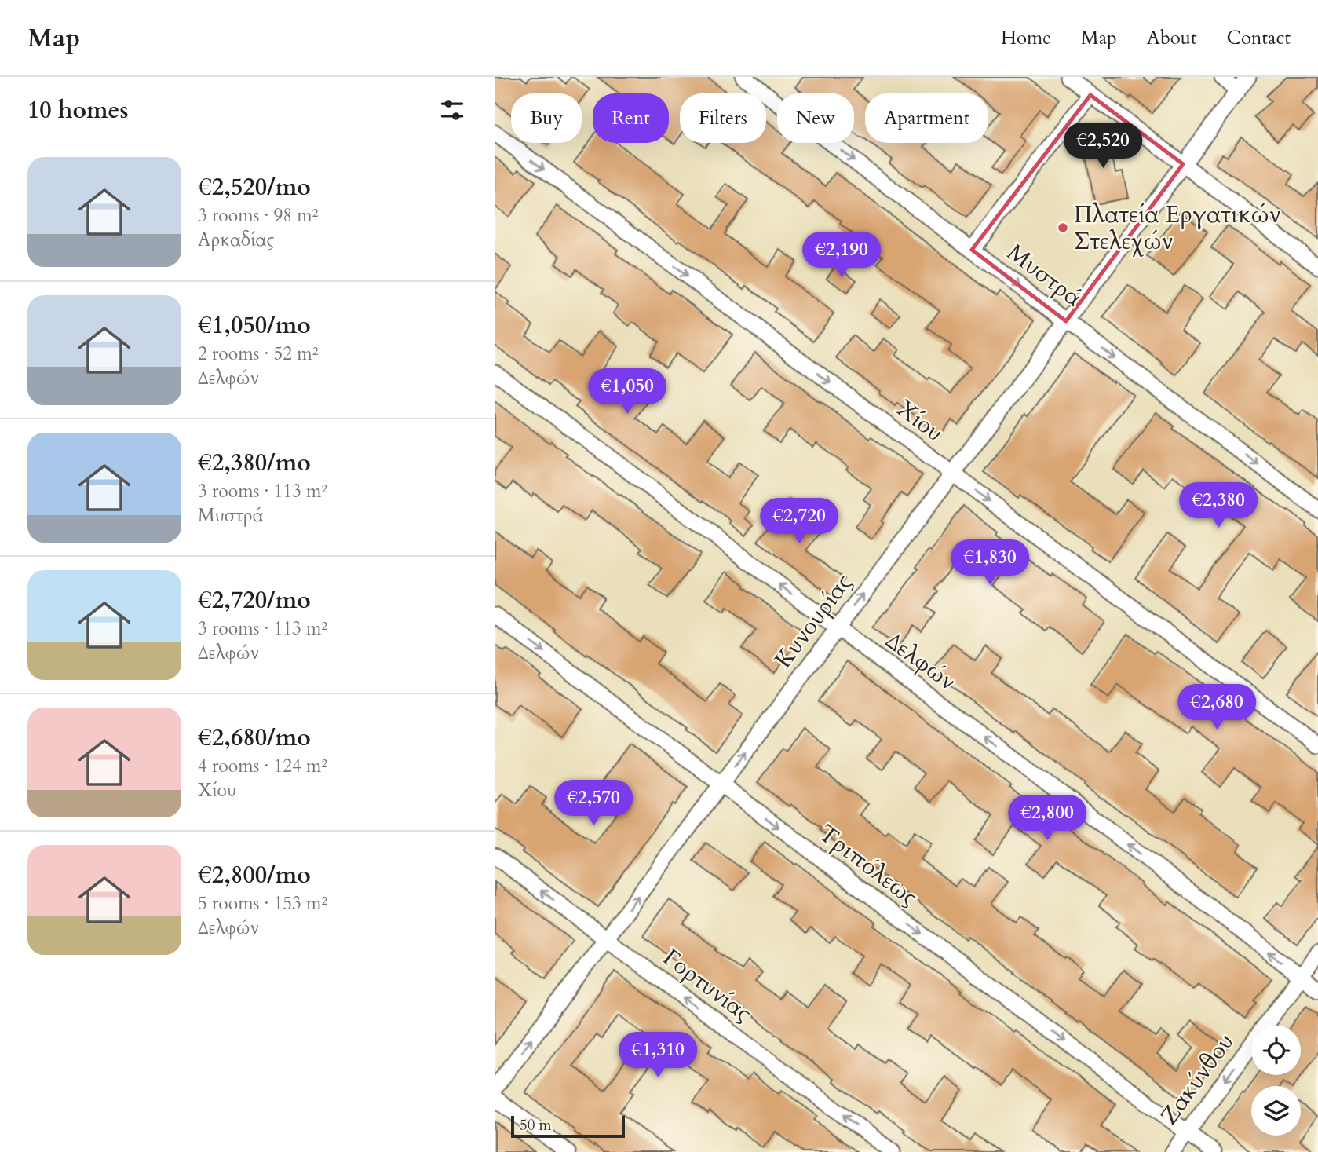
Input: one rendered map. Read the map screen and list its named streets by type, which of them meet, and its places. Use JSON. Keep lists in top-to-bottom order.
{
  "streets": {
    "street": [
      "Μυστρά",
      "Χίου",
      "Κυνουρίας",
      "Δελφών",
      "Τριπόλεως",
      "Γορτυνίας",
      "Ζακύνθου"
    ]
  },
  "crossings": [
    ["Μυστρά", "Κυνουρίας"],
    ["Χίου", "Κυνουρίας"],
    ["Κυνουρίας", "Δελφών"],
    ["Κυνουρίας", "Τριπόλεως"],
    ["Κυνουρίας", "Γορτυνίας"],
    ["Δελφών", "Ζακύνθου"],
    ["Τριπόλεως", "Ζακύνθου"]
  ],
  "one_way": [
    "Μυστρά",
    "Χίου",
    "Κυνουρίας",
    "Δελφών",
    "Τριπόλεως",
    "Γορτυνίας",
    "Ζακύνθου"
  ],
  "places": ["Πλατεία Εργατικών Στελεχών"],
  "scale_bar": "50 m",
  "page": {
    "header": "Map",
    "nav": [
      "Home",
      "Map",
      "About",
      "Contact"
    ],
    "heading": "10 homes",
    "chip": [
      "Buy",
      "Rent",
      "Filters",
      "New",
      "Apartment"
    ],
    "price": [
      "€2,520",
      "€2,190",
      "€1,050",
      "€2,380",
      "€2,720",
      "€1,830",
      "€2,680",
      "€2,570",
      "€2,800",
      "€1,310"
    ],
    "list": [
      {
        "name": "€2,520/mo",
        "note": "3 rooms · 98 m² · Αρκαδίας"
      },
      {
        "name": "€1,050/mo",
        "note": "2 rooms · 52 m² · Δελφών"
      },
      {
        "name": "€2,380/mo",
        "note": "3 rooms · 113 m² · Μυστρά"
      },
      {
        "name": "€2,720/mo",
        "note": "3 rooms · 113 m² · Δελφών"
      },
      {
        "name": "€2,680/mo",
        "note": "4 rooms · 124 m² · Χίου"
      },
      {
        "name": "€2,800/mo",
        "note": "5 rooms · 153 m² · Δελφών"
      }
    ],
    "scale": "50 m"
  }
}
